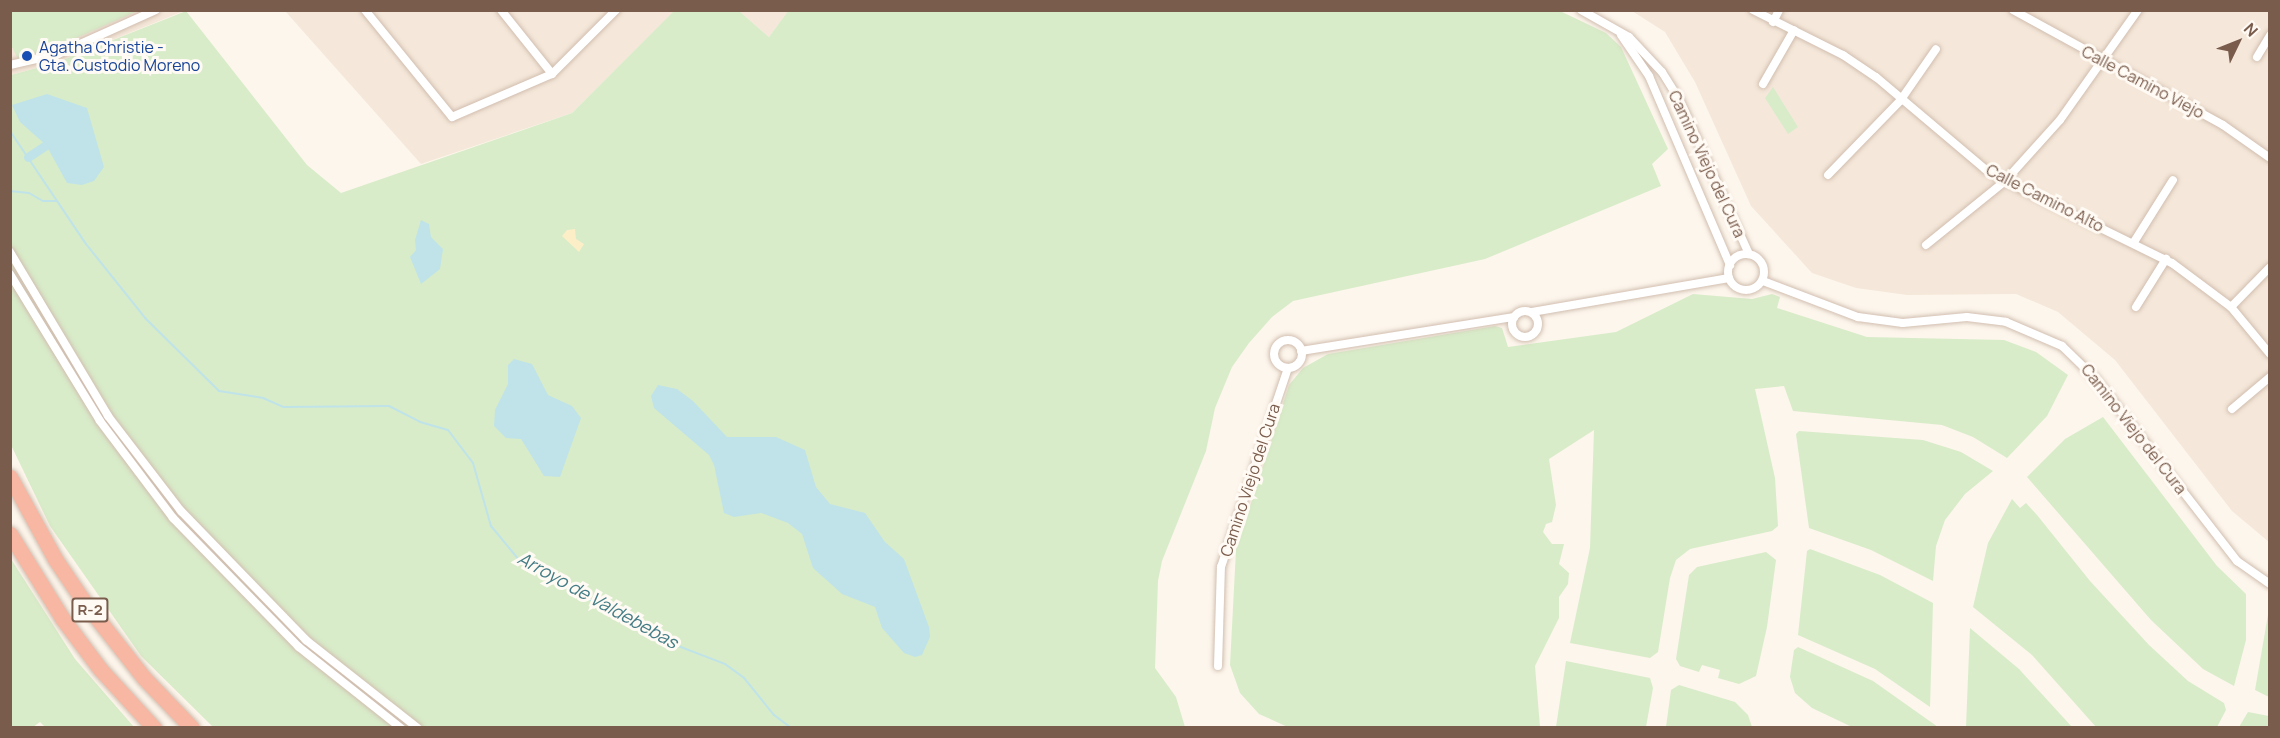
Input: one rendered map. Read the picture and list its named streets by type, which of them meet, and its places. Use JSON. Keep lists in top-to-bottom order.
{
  "streets": {
    "highway": ["R-2"],
    "street": ["Calle Camino Viejo", "Camino Viejo del Cura", "Calle Camino Alto"]
  },
  "water": ["Arroyo de Valdebebas"],
  "places": ["Agatha Christie - Gta. Custodio Moreno"],
  "north": "top right"
}
